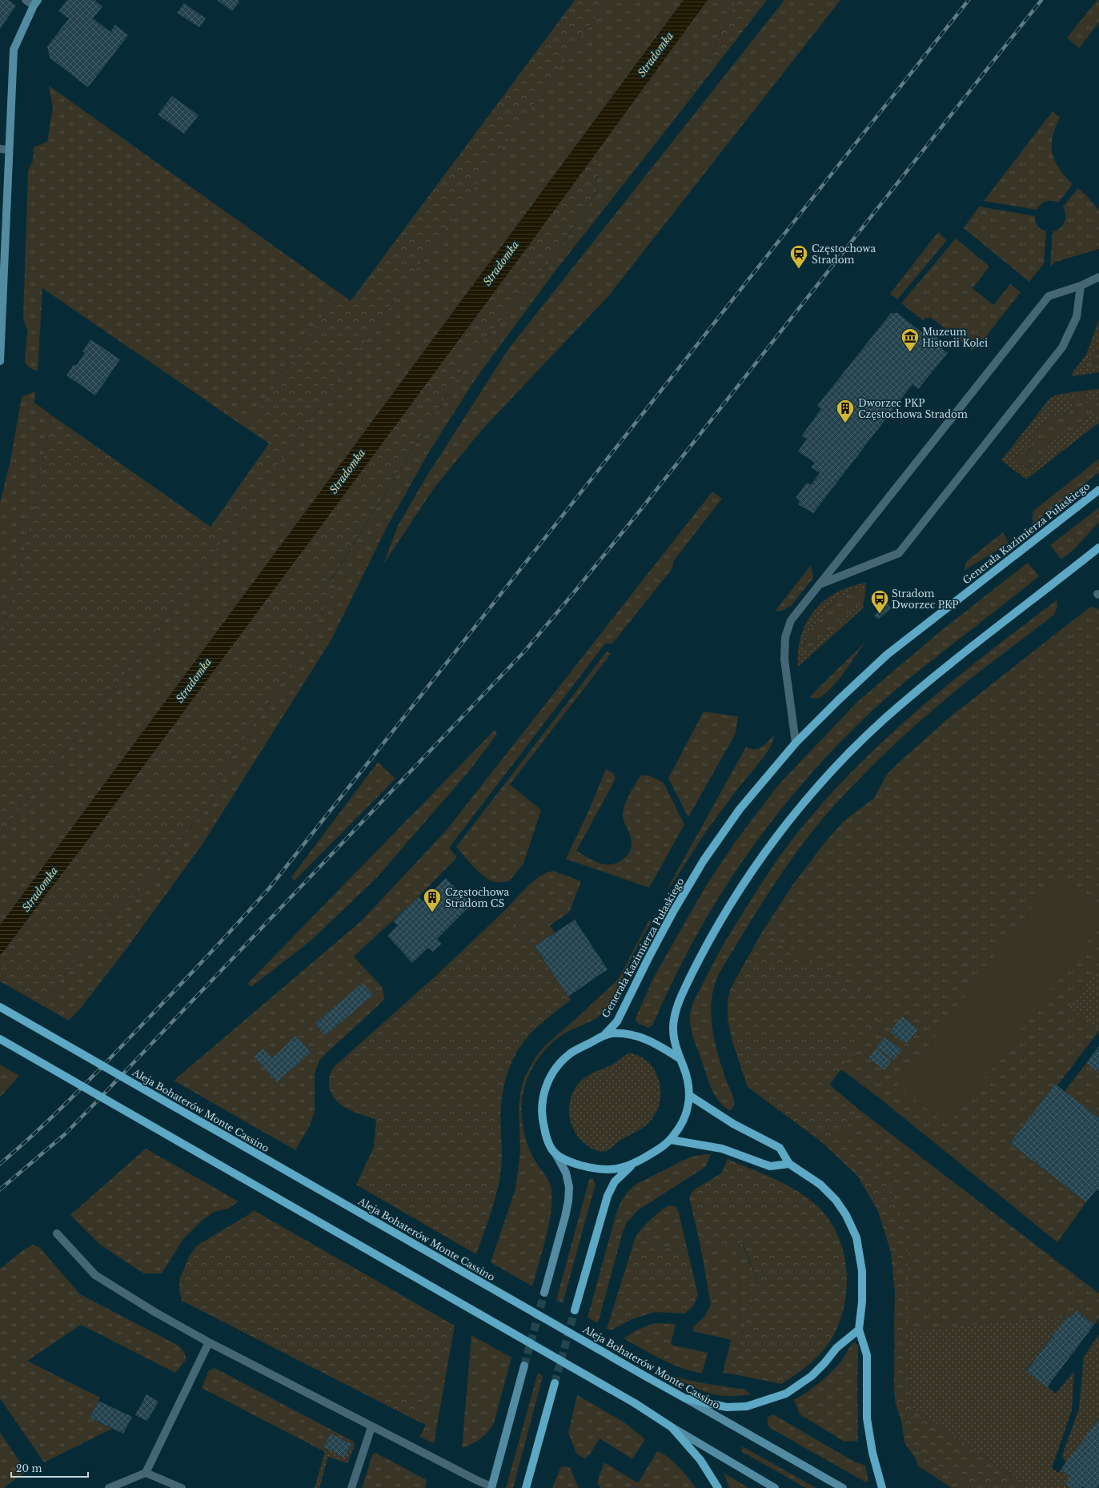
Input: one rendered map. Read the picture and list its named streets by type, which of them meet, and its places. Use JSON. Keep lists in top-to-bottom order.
{
  "streets": {
    "main road": ["Generała Kazimierza Pułaskiego", "Aleja Bohaterów Monte Cassino"]
  },
  "water": ["Stradomka"],
  "places": {
    "station": ["Częstochowa Stradom"],
    "museum": ["Muzeum Historii Kolei"],
    "building": ["Dworzec PKP Częstochowa Stradom", "Częstochowa Stradom CS"],
    "bus stop": ["Stradom Dworzec PKP"]
  },
  "scale_bar": "20 m"
}
